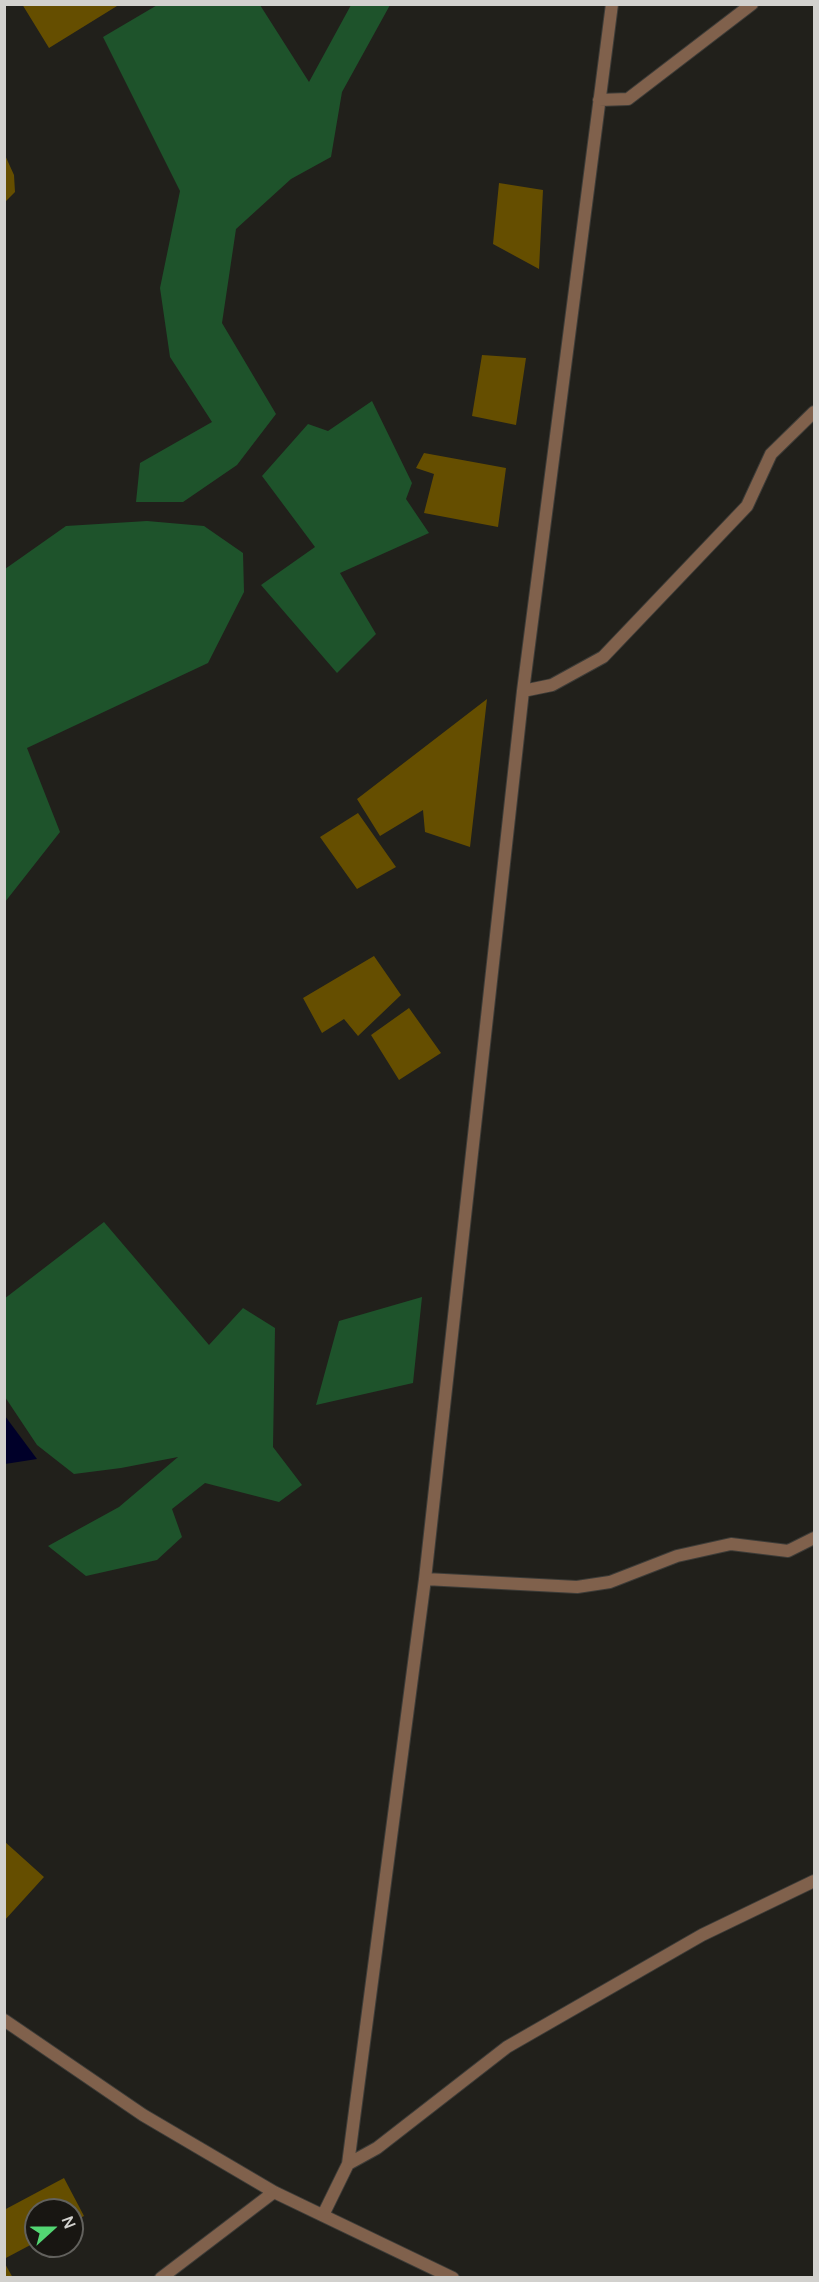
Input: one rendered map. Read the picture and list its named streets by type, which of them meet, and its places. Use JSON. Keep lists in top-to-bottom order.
{
  "north": "right"
}
